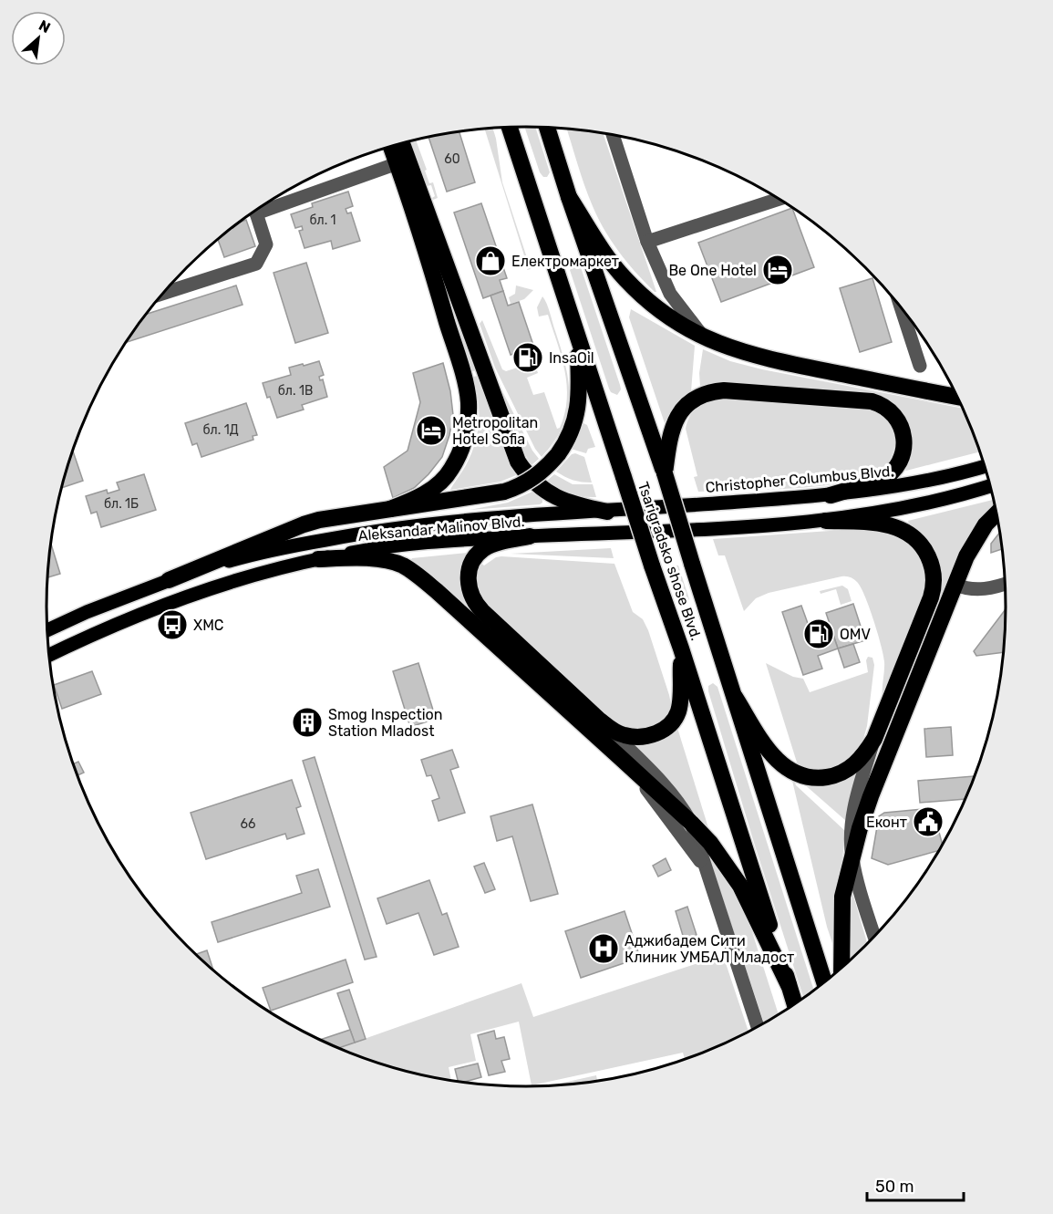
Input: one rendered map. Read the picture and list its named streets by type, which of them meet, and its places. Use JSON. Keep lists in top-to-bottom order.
{
  "streets": {
    "highway": ["Tsarigradsko shose Blvd."],
    "main road": ["Christopher Columbus Blvd.", "Aleksandar Malinov Blvd."]
  },
  "crossings": [
    ["Christopher Columbus Blvd.", "Aleksandar Malinov Blvd."]
  ],
  "places": {
    "shop": ["Електромаркет"],
    "hotel": ["Be One Hotel", "Metropolitan Hotel Sofia"],
    "fuel station": ["InsaOil", "OMV"],
    "bus stop": ["ХМС"],
    "building": ["Smog Inspection Station Mladost"],
    "public building": ["Еконт"],
    "hospital": ["Аджибадем Сити Клиник УМБАЛ Младост"]
  },
  "house_numbers": [
    "60",
    "бл. 1",
    "бл. 1В",
    "бл. 1Д",
    "бл. 1Б",
    "66"
  ],
  "scale_bar": "50 m",
  "north": "top right"
}
